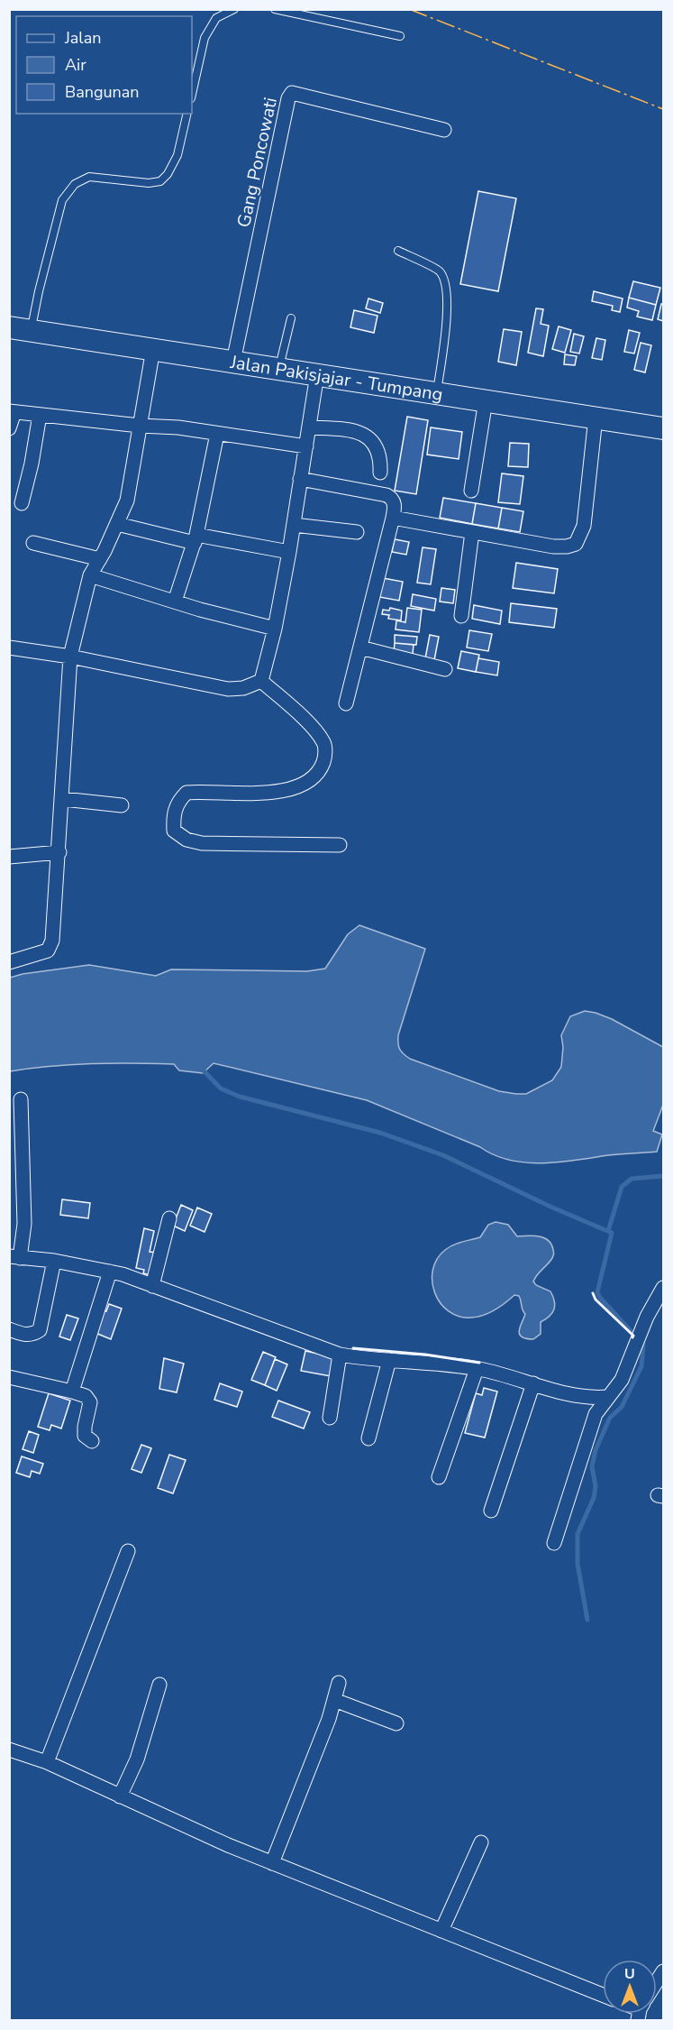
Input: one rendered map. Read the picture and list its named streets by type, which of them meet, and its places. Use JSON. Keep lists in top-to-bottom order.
{
  "streets": {
    "main road": ["Jalan Pakisjajar - Tumpang"],
    "street": ["Gang Poncowati"]
  },
  "crossings": [
    ["Gang Poncowati", "Jalan Pakisjajar - Tumpang"]
  ],
  "legend": ["Jalan", "Air", "Bangunan"],
  "north": "top"
}
